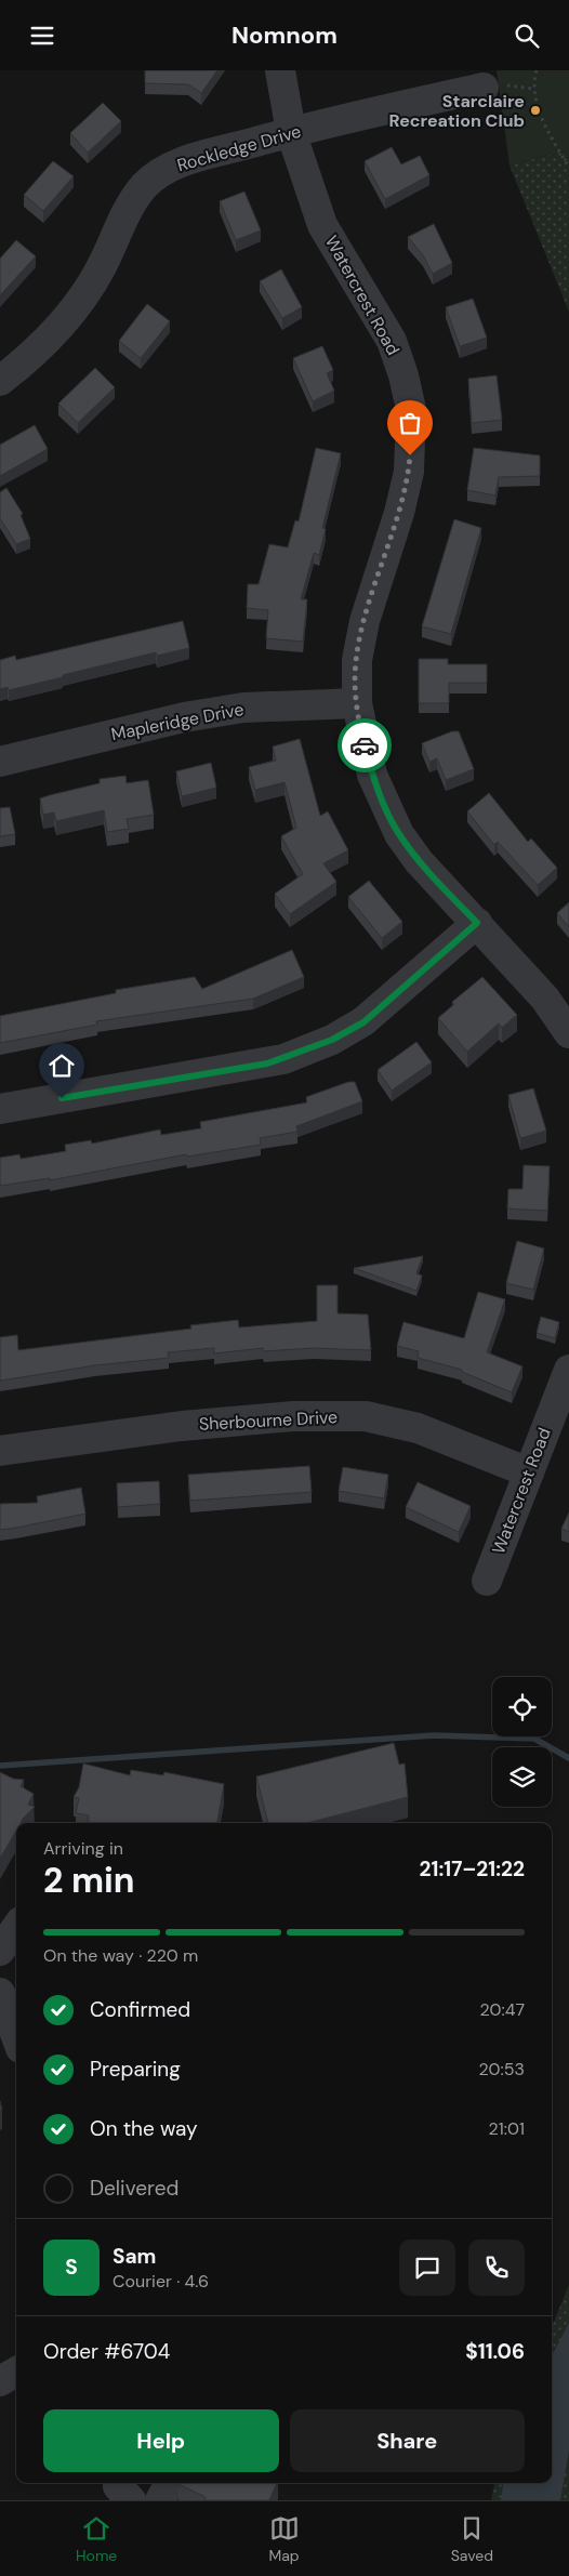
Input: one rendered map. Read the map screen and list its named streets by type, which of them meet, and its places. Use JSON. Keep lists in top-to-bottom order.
{
  "streets": {
    "street": [
      "Rockledge Drive",
      "Watercrest Road",
      "Mapleridge Drive",
      "Sherbourne Drive"
    ]
  },
  "crossings": [
    ["Rockledge Drive", "Watercrest Road"],
    ["Watercrest Road", "Mapleridge Drive"],
    ["Watercrest Road", "Sherbourne Drive"]
  ],
  "places": ["Starclaire Recreation Club"],
  "page": {
    "header": "Nomnom",
    "heading": ["2 min", "Arriving in", "21:17–21:22"],
    "panel": [
      "Sam",
      "Courier · 4.6",
      "Order #6704",
      "$11.06"
    ],
    "bar": "On the way · 220 m",
    "list": [
      ["Confirmed", "20:47"],
      ["Preparing", "20:53"],
      ["On the way", "21:01"],
      "Delivered"
    ],
    "round": "S",
    "buttons": ["Help", "Share"],
    "tabs": ["Home", "Map", "Saved"]
  }
}
